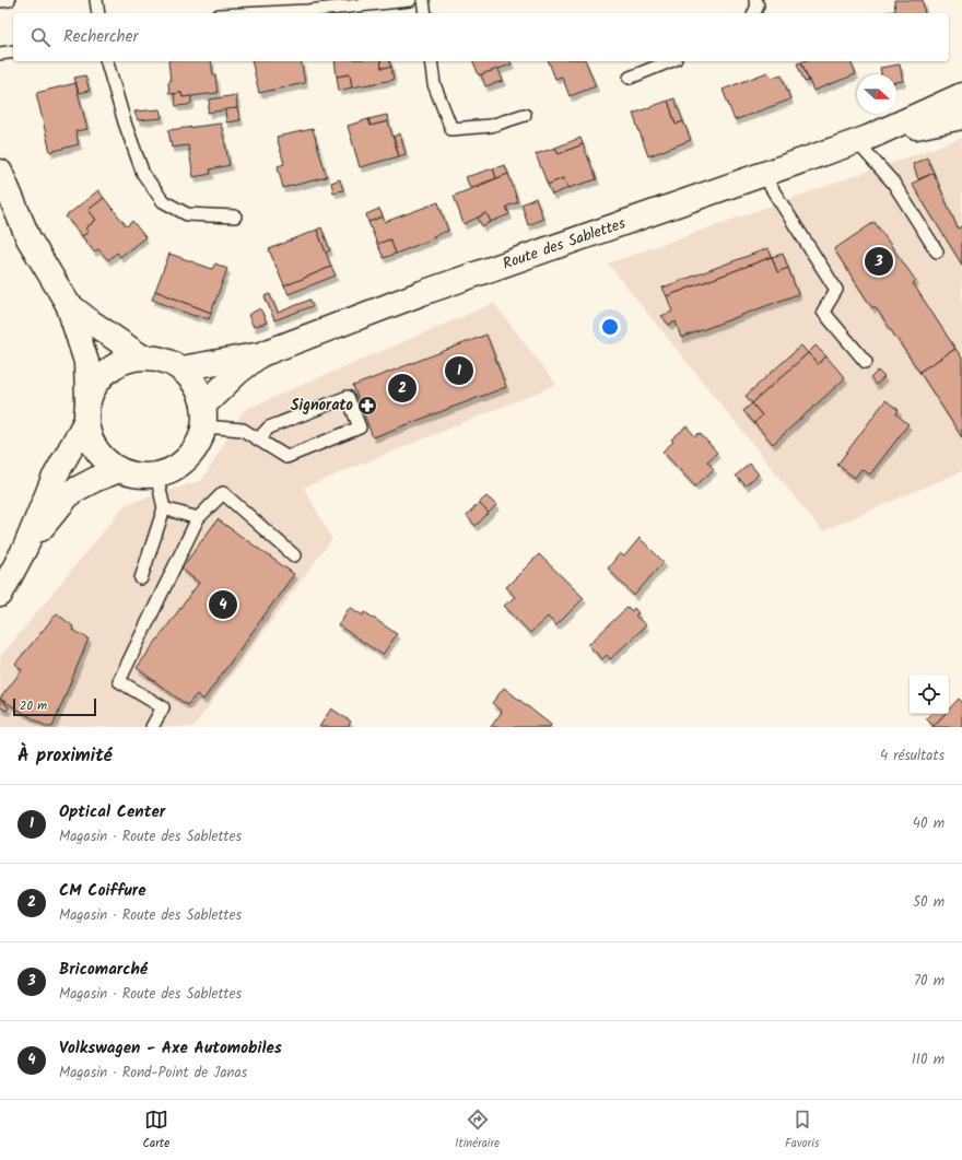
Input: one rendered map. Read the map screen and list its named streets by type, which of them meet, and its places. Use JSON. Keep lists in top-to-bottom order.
{
  "streets": {
    "main road": ["Route des Sablettes"]
  },
  "places": {
    "pharmacy": ["Signorato"]
  },
  "scale_bar": "20 m",
  "north": "right",
  "page": {
    "search": "Rechercher",
    "pins": [
      "3",
      "1",
      "2",
      "4"
    ],
    "scale": "20 m",
    "heading": ["À proximité", "4 résultats"],
    "list": [
      {
        "mark": "1",
        "name": "Optical Center",
        "note": "Magasin · Route des Sablettes",
        "value": "40 m"
      },
      {
        "mark": "2",
        "name": "CM Coiffure",
        "note": "Magasin · Route des Sablettes",
        "value": "50 m"
      },
      {
        "mark": "3",
        "name": "Bricomarché",
        "note": "Magasin · Route des Sablettes",
        "value": "70 m"
      },
      {
        "mark": "4",
        "name": "Volkswagen - Axe Automobiles",
        "note": "Magasin · Rond-Point de Janas",
        "value": "110 m"
      }
    ],
    "nav": ["Carte", "Itinéraire", "Favoris"]
  }
}
